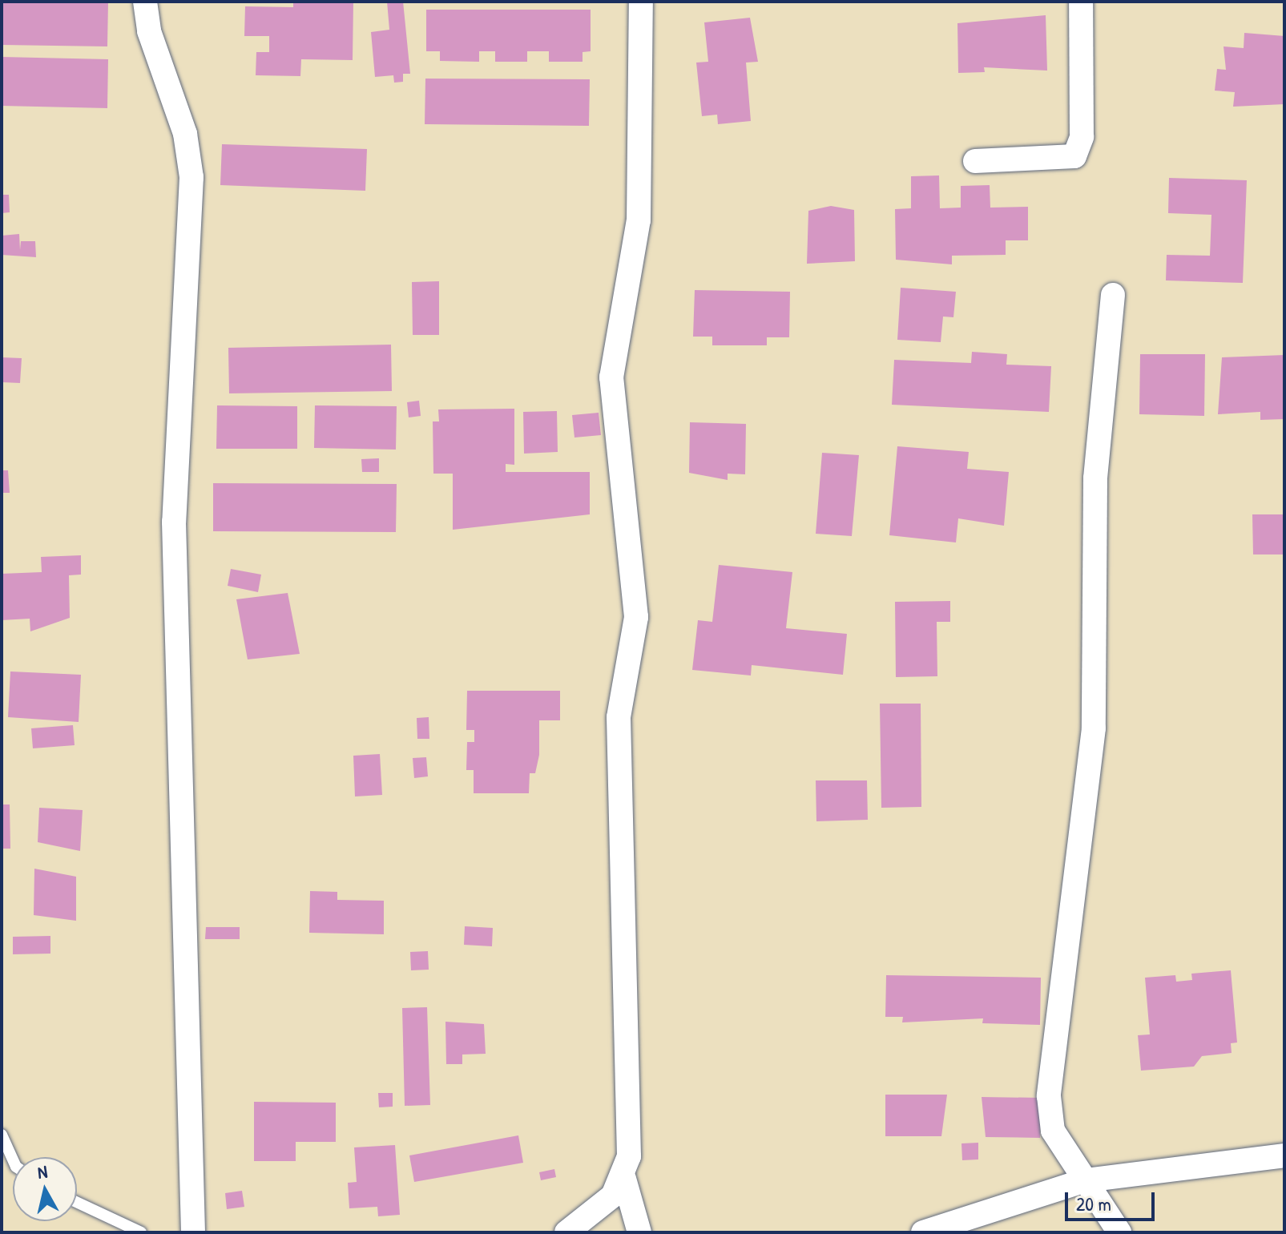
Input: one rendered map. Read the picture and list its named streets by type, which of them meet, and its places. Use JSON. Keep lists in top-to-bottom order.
{
  "scale_bar": "20 m",
  "north": "top"
}
